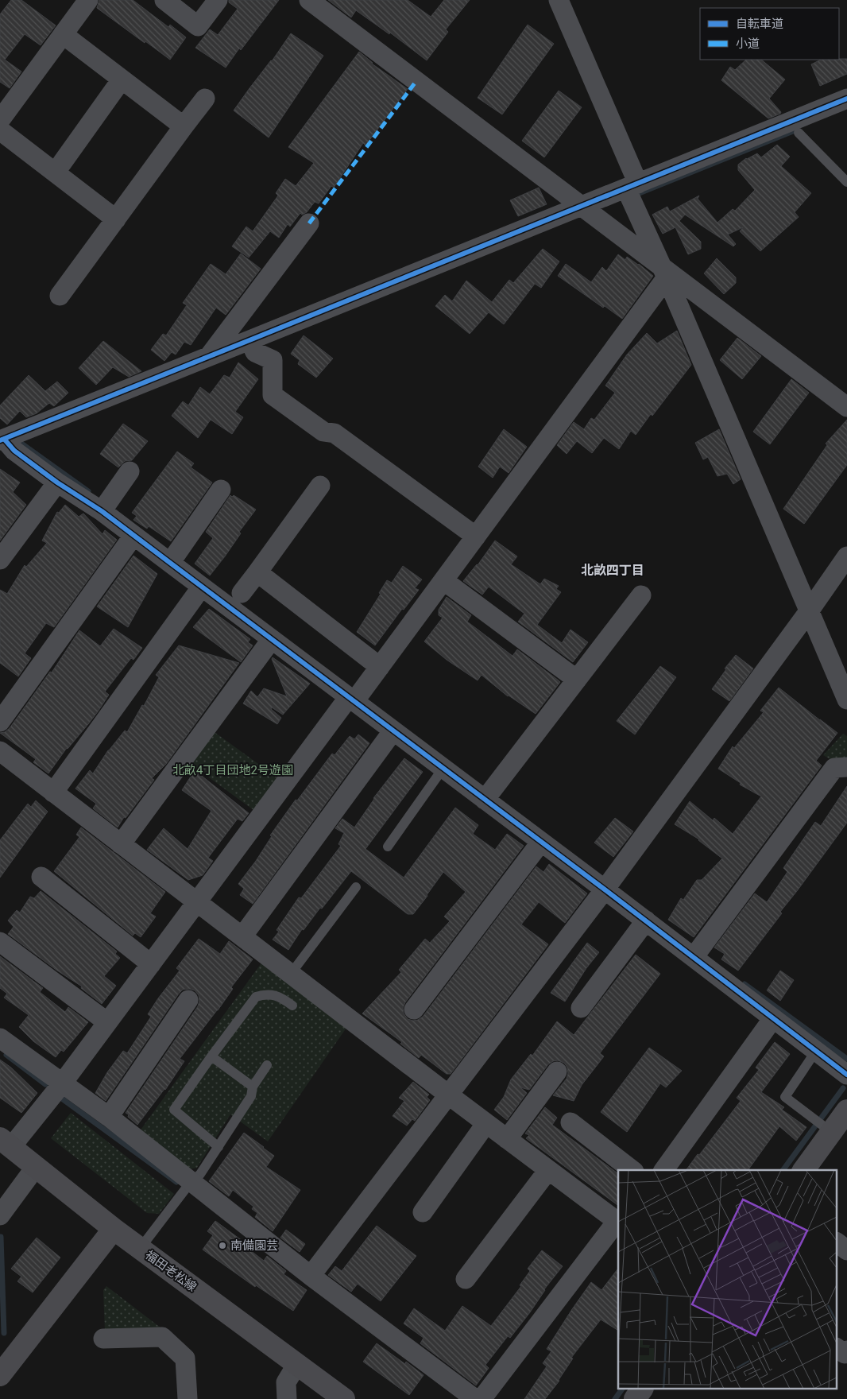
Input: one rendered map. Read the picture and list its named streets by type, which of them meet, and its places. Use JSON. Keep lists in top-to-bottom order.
{
  "streets": {
    "main road": ["福田老松線"]
  },
  "districts": ["北畝四丁目"],
  "parks": ["北畝4丁目団地2号遊園"],
  "places": ["南備園芸"],
  "legend": ["自転車道", "小道"]
}
